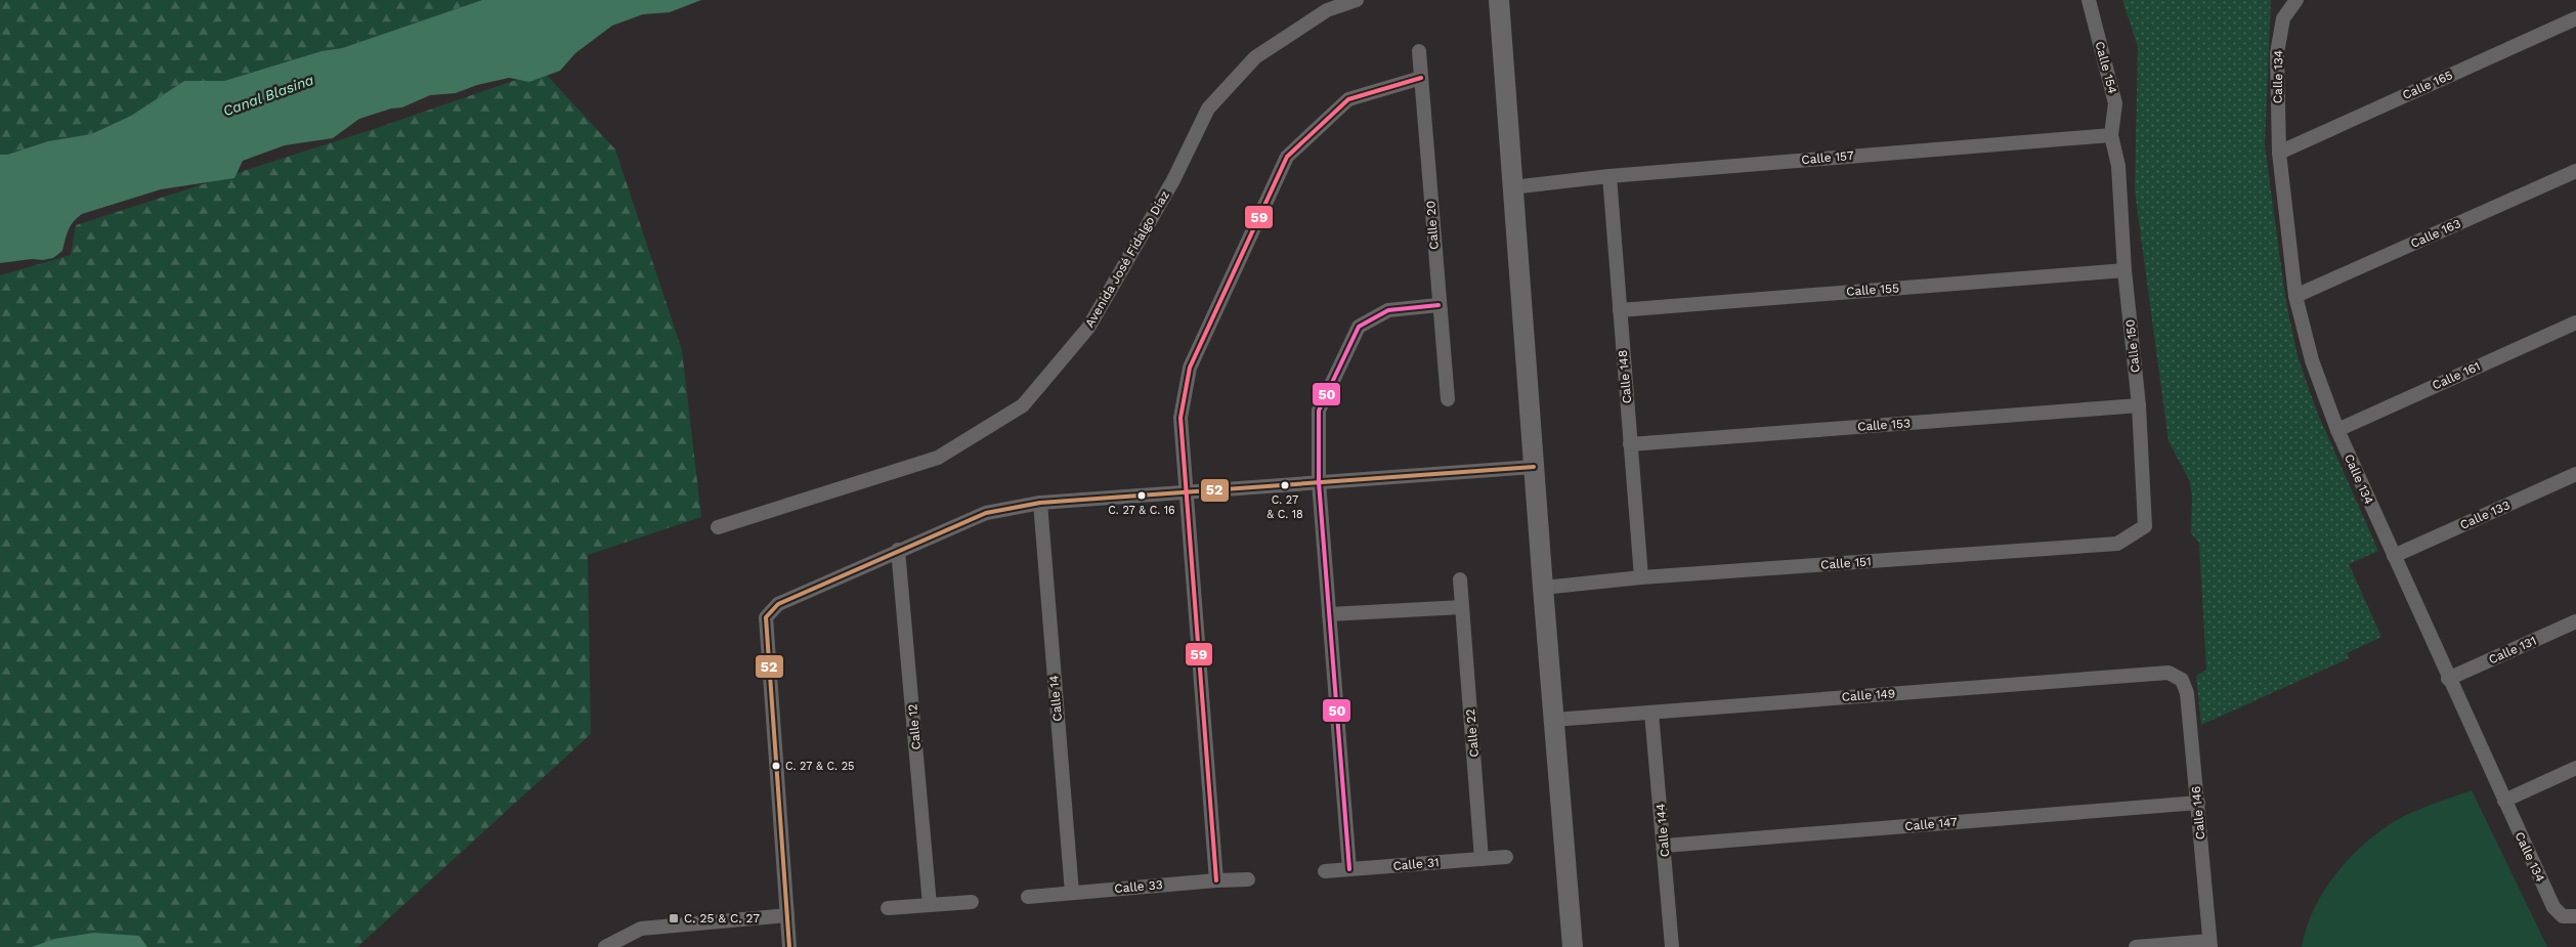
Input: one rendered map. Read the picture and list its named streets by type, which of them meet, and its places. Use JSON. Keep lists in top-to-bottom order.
{
  "streets": {
    "street": [
      "Calle 154",
      "Calle 134",
      "Calle 165",
      "Calle 157",
      "Calle 20",
      "Calle 163",
      "Avenida José Fidalgo Díaz",
      "Calle 155",
      "Calle 150",
      "Calle 161",
      "Calle 148",
      "Calle 153",
      "Calle 133",
      "Calle 151",
      "Calle 131",
      "Calle 149",
      "Calle 14",
      "Calle 12",
      "Calle 22",
      "Calle 146",
      "Calle 147",
      "Calle 144",
      "Calle 31",
      "Calle 33"
    ]
  },
  "crossings": [
    ["Calle 154", "Calle 157"],
    ["Calle 154", "Calle 150"],
    ["Calle 134", "Calle 165"],
    ["Calle 134", "Calle 163"],
    ["Calle 134", "Calle 161"],
    ["Calle 134", "Calle 133"],
    ["Calle 134", "Calle 131"],
    ["Calle 157", "Calle 150"],
    ["Calle 157", "Calle 148"],
    ["Calle 155", "Calle 150"],
    ["Calle 155", "Calle 148"],
    ["Calle 150", "Calle 153"],
    ["Calle 150", "Calle 151"],
    ["Calle 148", "Calle 153"],
    ["Calle 148", "Calle 151"],
    ["Calle 149", "Calle 146"],
    ["Calle 149", "Calle 144"],
    ["Calle 14", "Calle 33"],
    ["Calle 22", "Calle 31"],
    ["Calle 146", "Calle 147"],
    ["Calle 147", "Calle 144"]
  ],
  "water": ["Canal Blasina"],
  "places": {
    "other": ["C. 27 & C. 18", "C. 27 & C. 16", "C. 27 & C. 25"],
    "transit": ["C. 25 & C. 27"]
  },
  "lines": ["transit line 59", "transit line 50", "transit line 52"]
}
